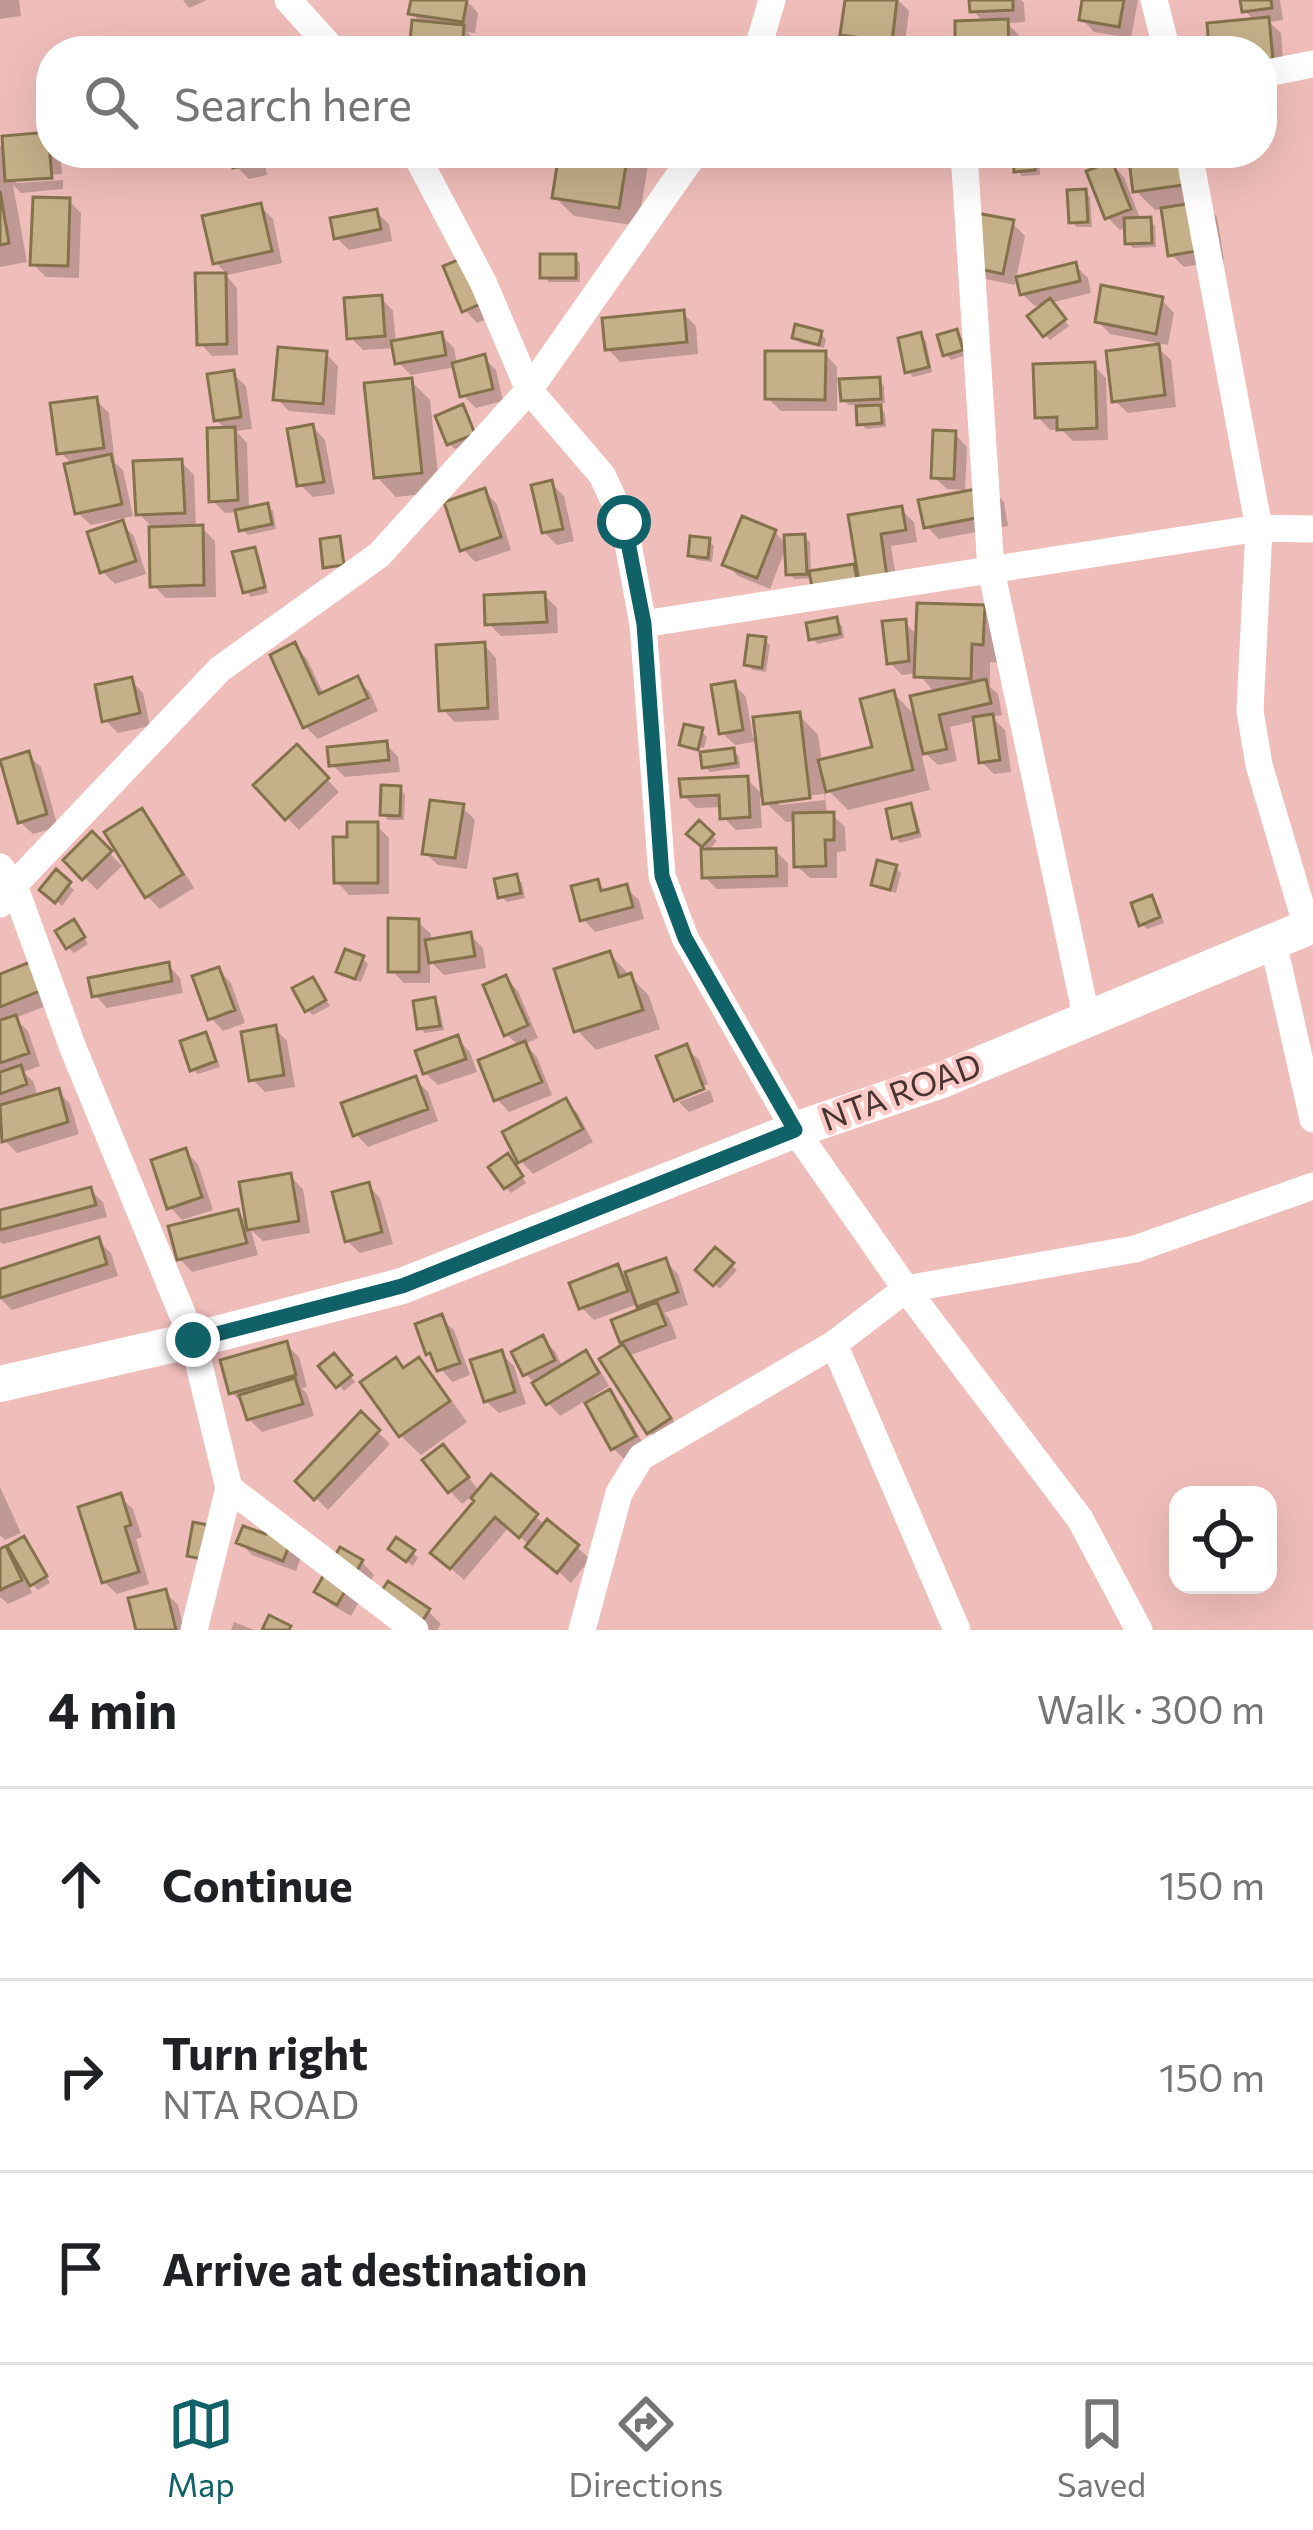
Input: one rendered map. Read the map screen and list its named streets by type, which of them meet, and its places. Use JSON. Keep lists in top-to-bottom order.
{
  "streets": {
    "street": ["NTA ROAD"]
  },
  "page": {
    "search": "Search here",
    "heading": ["4 min", "Walk · 300 m"],
    "list": [
      ["Continue", "150 m"],
      ["Turn right", "NTA ROAD", "150 m"],
      "Arrive at destination"
    ],
    "nav": ["Map", "Directions", "Saved"]
  }
}
